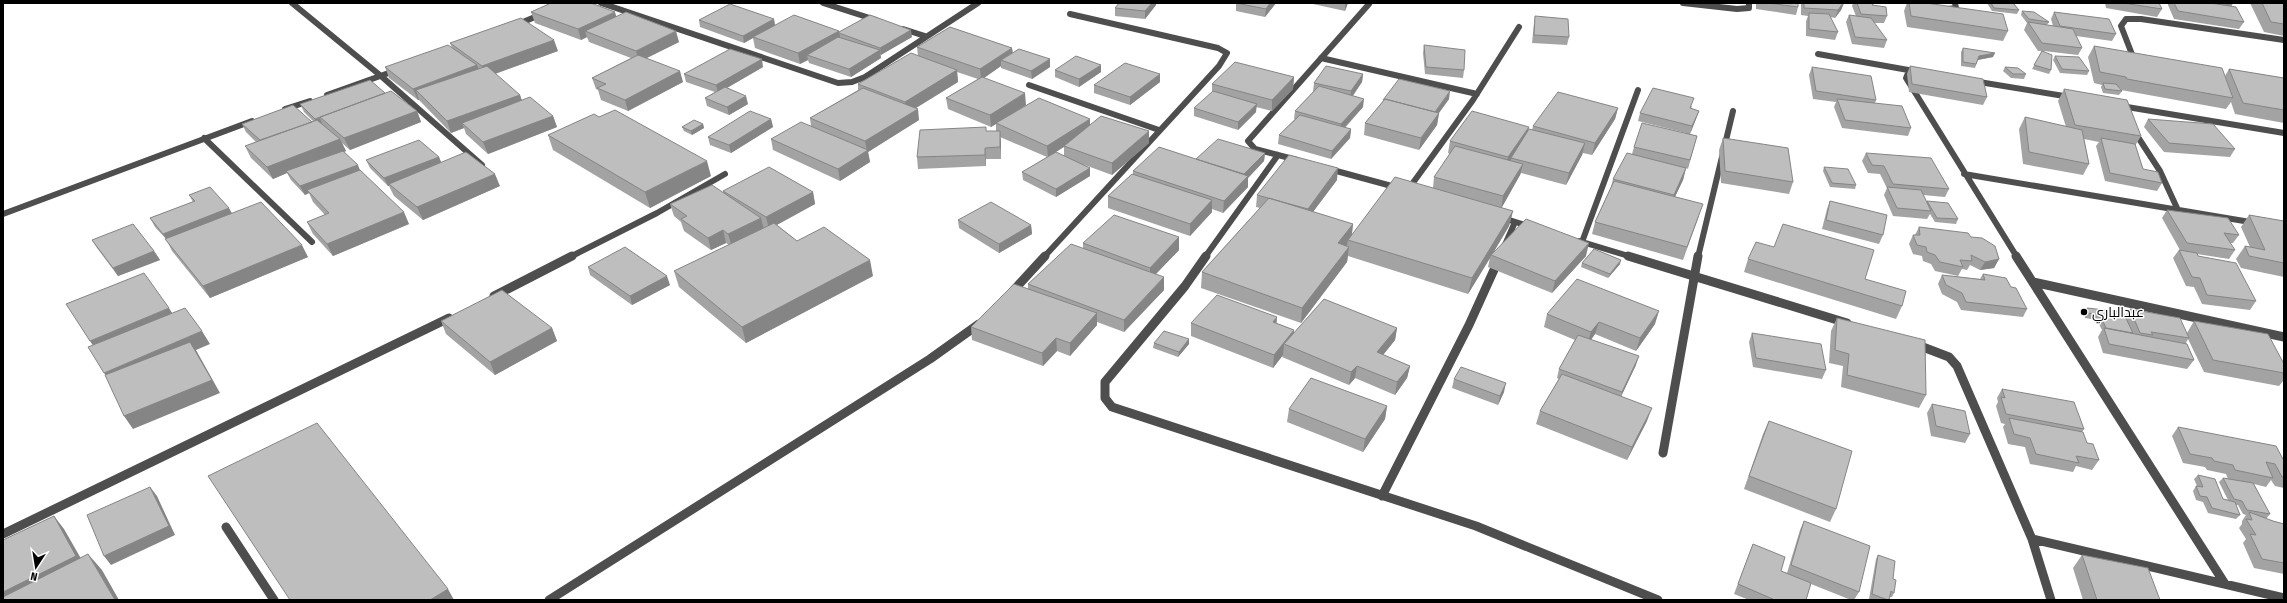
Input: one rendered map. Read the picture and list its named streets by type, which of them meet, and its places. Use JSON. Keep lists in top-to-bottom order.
{
  "places": ["عبدالباري"],
  "north": "bottom"
}
